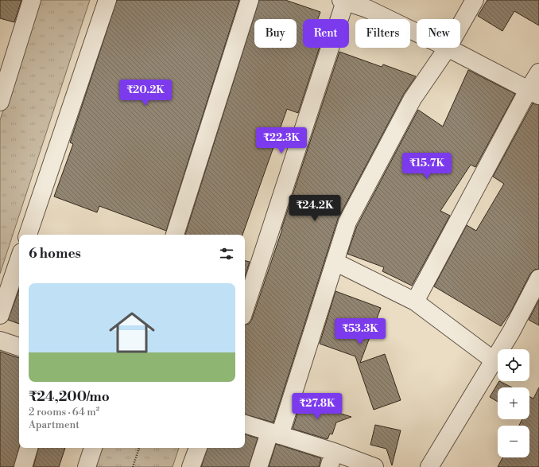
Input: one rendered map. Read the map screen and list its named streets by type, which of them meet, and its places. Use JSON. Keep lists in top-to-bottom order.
{
  "page": {
    "chip": [
      "Buy",
      "Rent",
      "Filters",
      "New"
    ],
    "price": [
      "₹20.2K",
      "₹22.3K",
      "₹15.7K",
      "₹24.2K",
      "₹53.3K",
      "₹27.8K"
    ],
    "heading": "6 homes",
    "list": [
      {
        "name": "₹24,200/mo",
        "note": "2 rooms · 64 m² · Apartment"
      }
    ],
    "map_buttons": ["+", "−"]
  }
}
